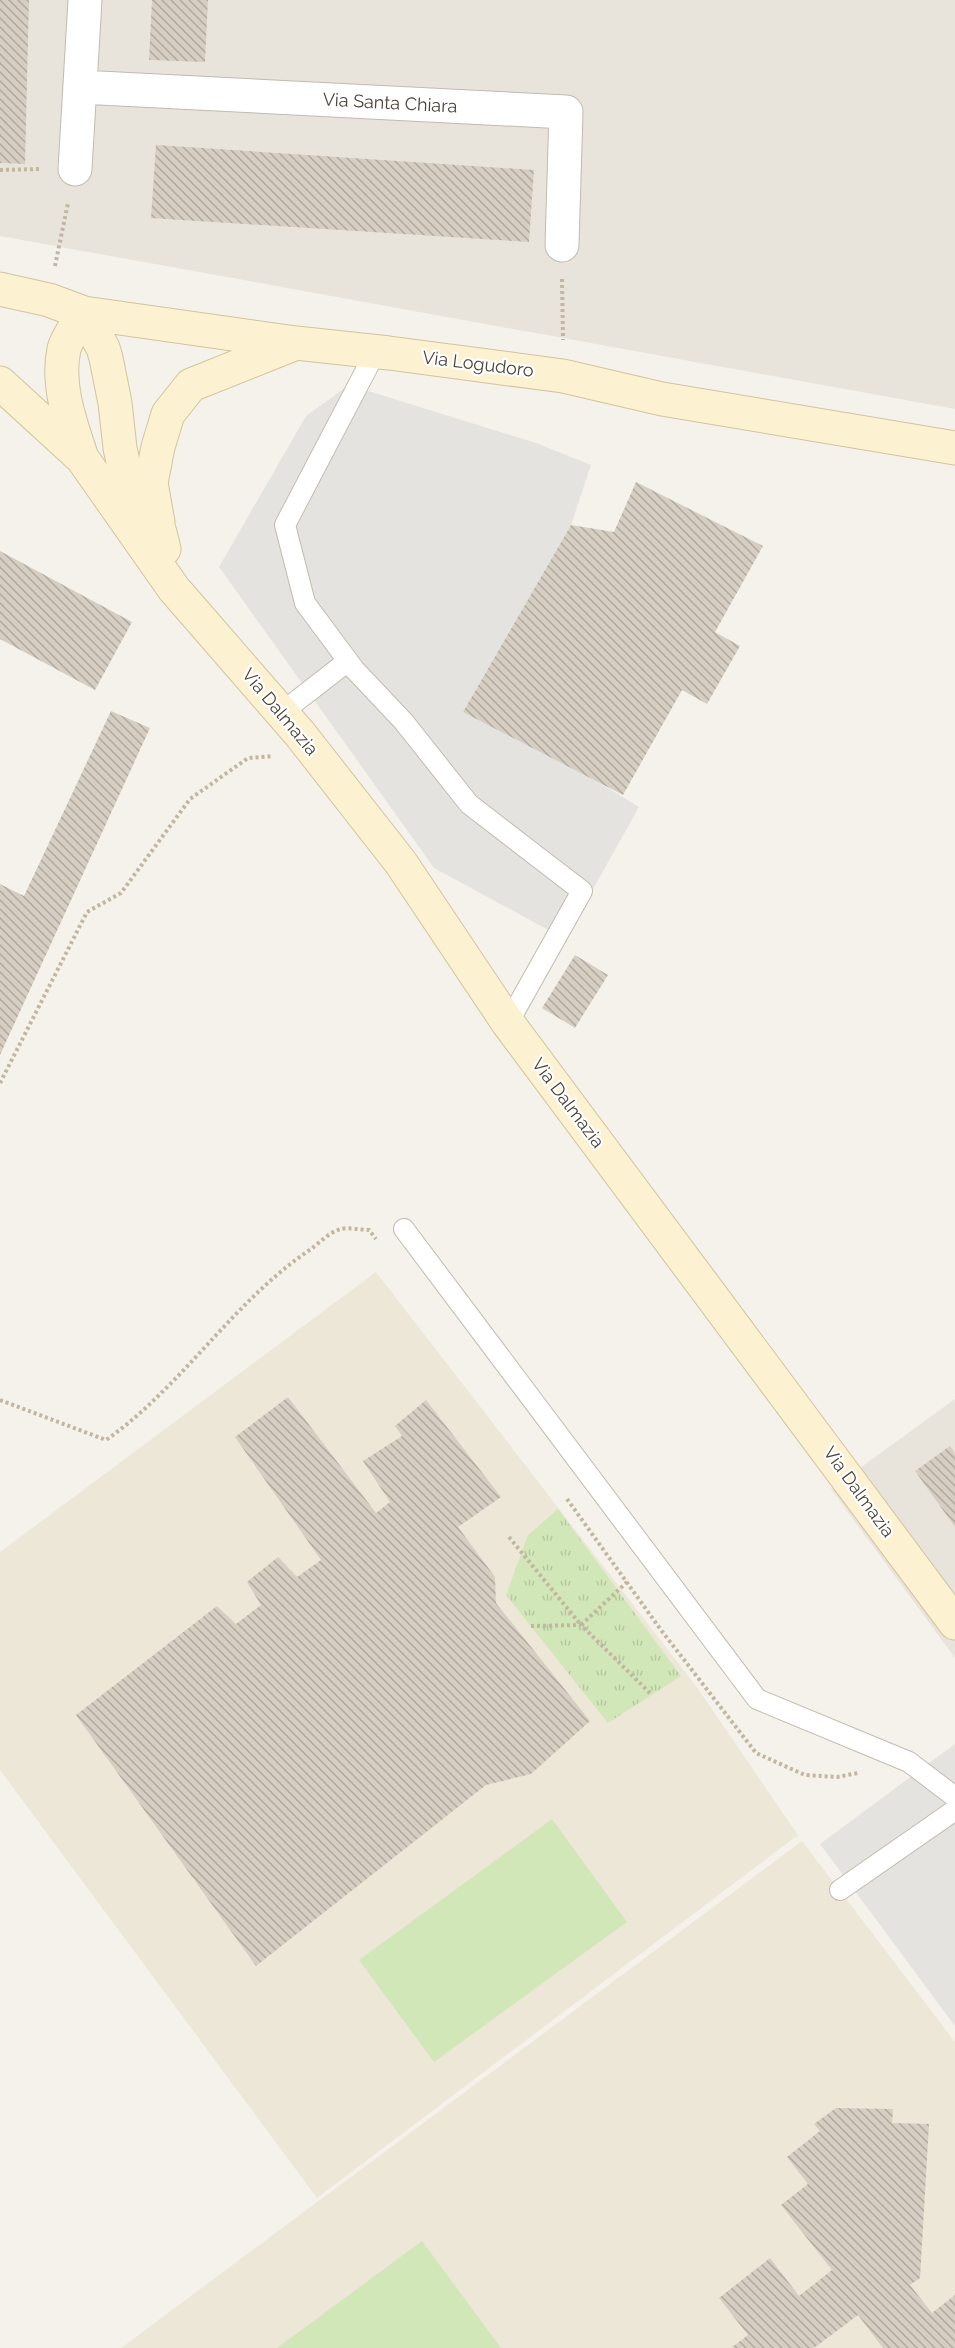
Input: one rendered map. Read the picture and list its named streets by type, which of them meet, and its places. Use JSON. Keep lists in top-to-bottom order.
{
  "streets": {
    "street": ["Via Santa Chiara", "Via Logudoro", "Via Dalmazia"]
  },
  "crossings": [
    ["Via Logudoro", "Via Dalmazia"]
  ]
}
